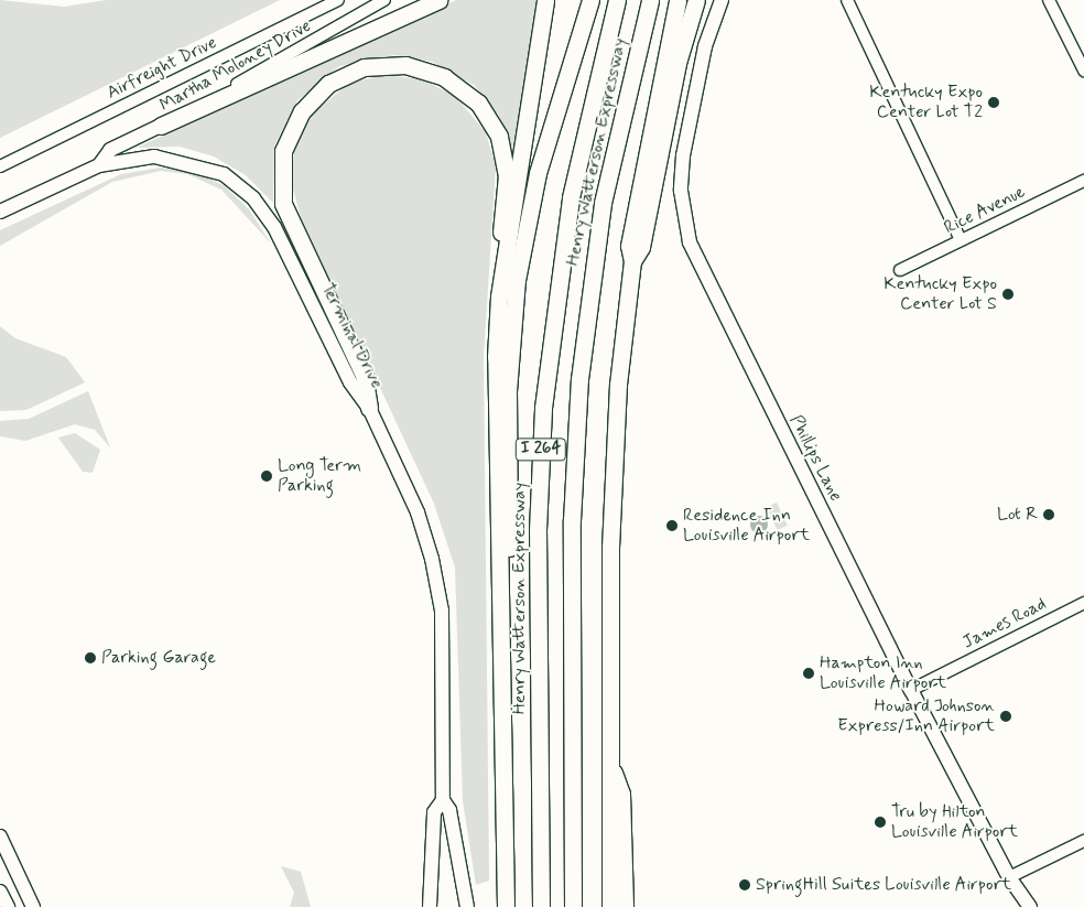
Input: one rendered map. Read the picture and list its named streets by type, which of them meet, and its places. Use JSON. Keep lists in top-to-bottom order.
{
  "streets": {
    "highway": ["Henry Watterson Expressway", "I 264"],
    "main road": ["Terminal Drive", "Phillips Lane"],
    "street": [
      "Martha Moloney Drive",
      "Airfreight Drive",
      "Rice Avenue",
      "James Road"
    ]
  },
  "crossings": [
    ["Phillips Lane", "James Road"]
  ],
  "places": [
    "Kentucky Expo Center Lot T2",
    "Kentucky Expo Center Lot S",
    "Long Term Parking",
    "Lot R",
    "Residence Inn Louisville Airport",
    "Parking Garage",
    "Hampton Inn Louisville Airport",
    "Howard Johnson Express/Inn Airport",
    "Tru by Hilton Louisville Airport",
    "SpringHill Suites Louisville Airport"
  ]
}
